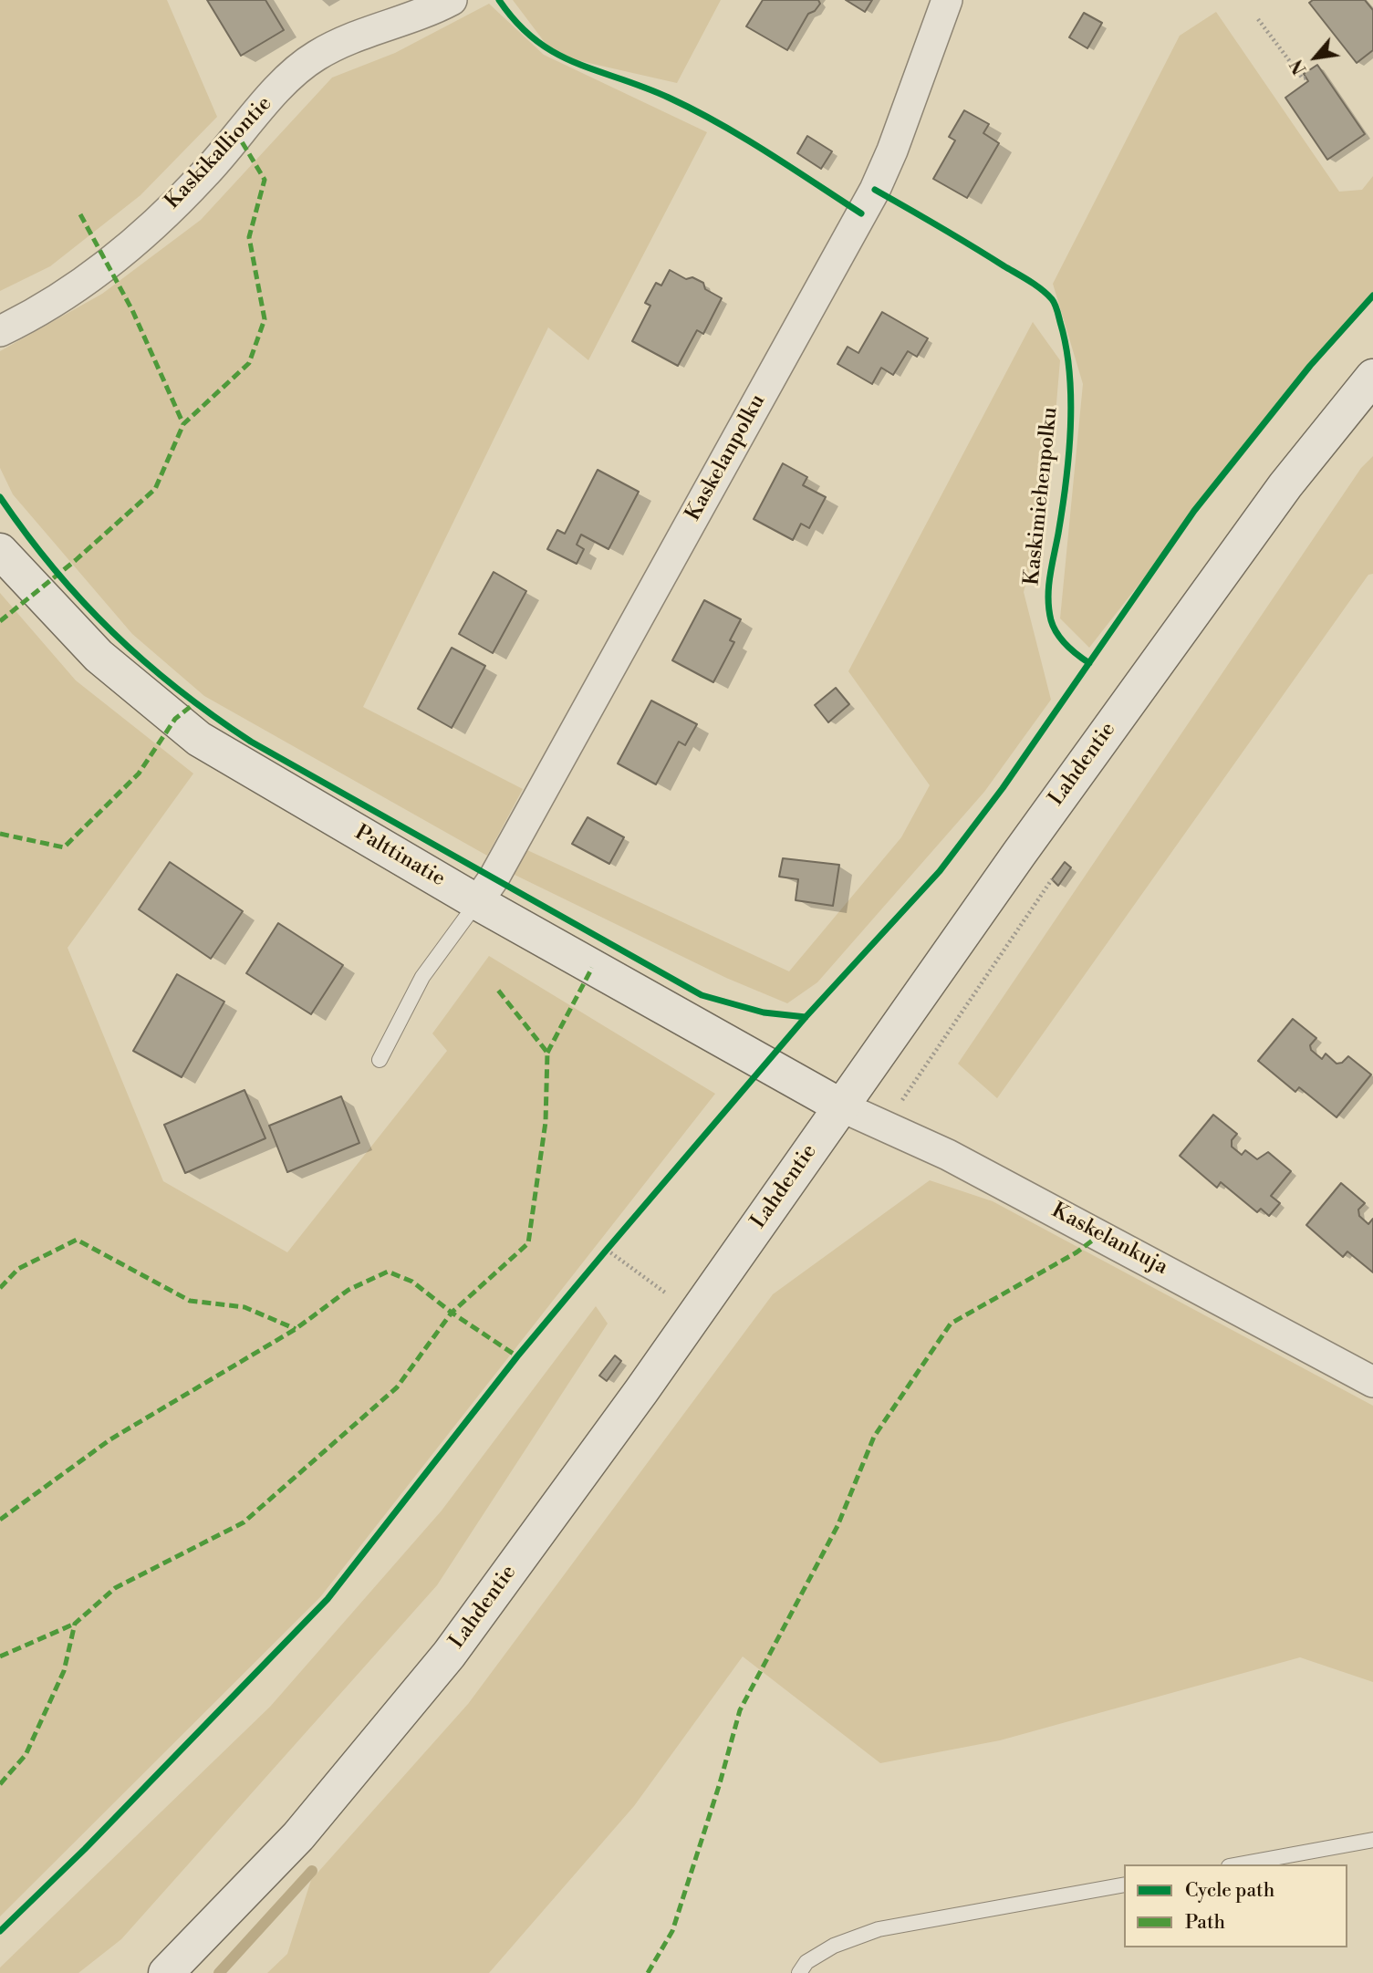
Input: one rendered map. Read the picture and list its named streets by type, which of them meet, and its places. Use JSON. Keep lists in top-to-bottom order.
{
  "streets": {
    "main road": ["Lahdentie", "Palttinatie"],
    "street": ["Kaskikalliontie", "Kaskelanpolku", "Kaskelankuja"],
    "cycle path": ["Kaskimiehenpolku"]
  },
  "crossings": [
    ["Kaskelanpolku", "Palttinatie"],
    ["Lahdentie", "Palttinatie"],
    ["Lahdentie", "Kaskelankuja"],
    ["Palttinatie", "Kaskelankuja"]
  ],
  "legend": ["Cycle path", "Path"],
  "north": "bottom left"
}
